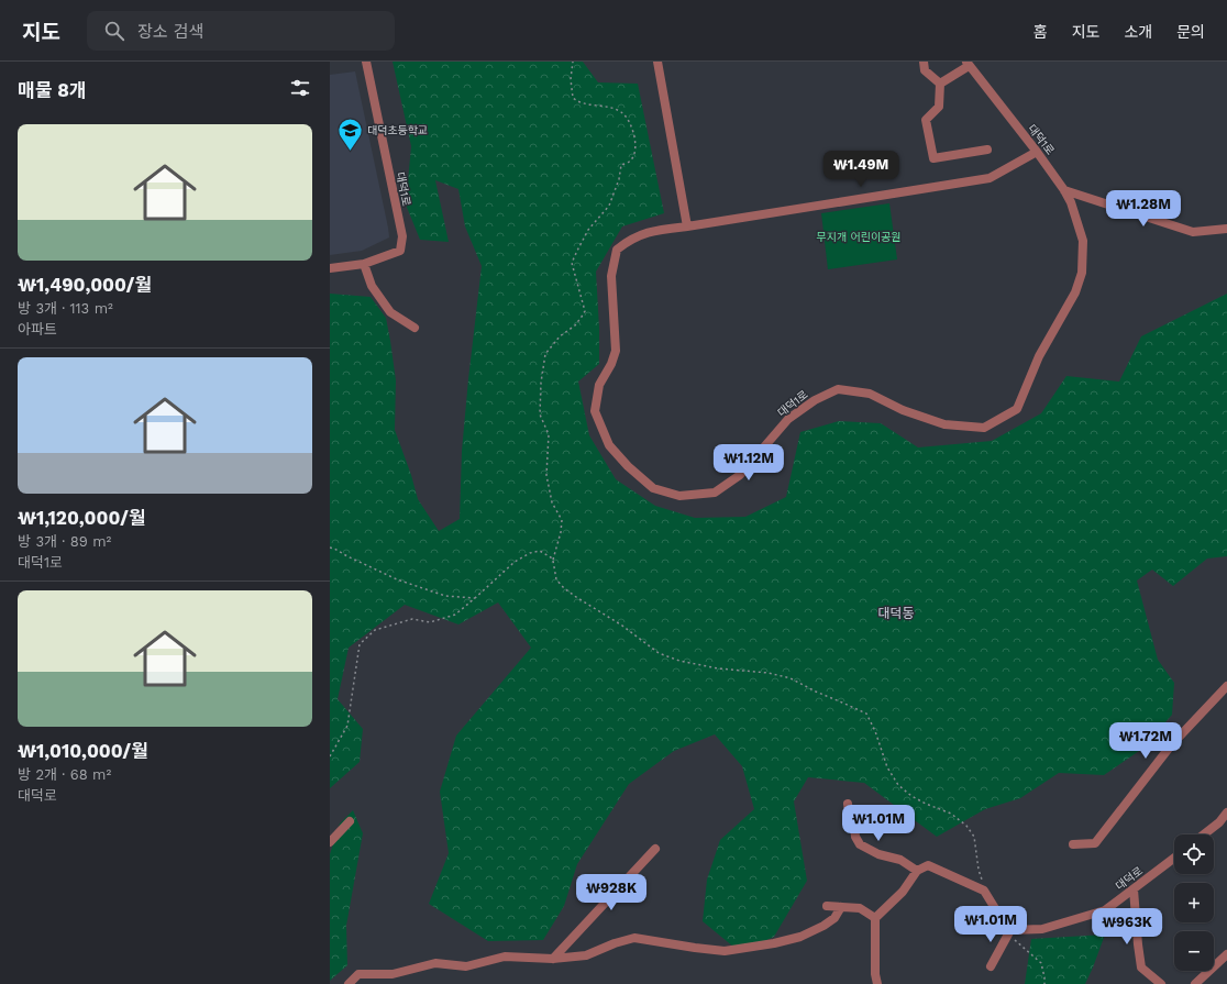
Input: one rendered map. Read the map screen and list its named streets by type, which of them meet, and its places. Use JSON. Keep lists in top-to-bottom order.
{
  "streets": {
    "street": ["대덕1로", "대덕로"]
  },
  "districts": ["대덕동"],
  "parks": ["무지개 어린이공원"],
  "places": {
    "school or university": ["대덕초등학교"]
  },
  "page": {
    "header": "지도",
    "search": "장소 검색",
    "nav": [
      "홈",
      "지도",
      "소개",
      "문의"
    ],
    "heading": "매물 8개",
    "list": [
      {
        "name": "₩1,490,000/월",
        "note": "방 3개 · 113 m² · 아파트"
      },
      {
        "name": "₩1,120,000/월",
        "note": "방 3개 · 89 m² · 대덕1로"
      },
      {
        "name": "₩1,010,000/월",
        "note": "방 2개 · 68 m² · 대덕로"
      }
    ],
    "price": [
      "₩1.49M",
      "₩1.28M",
      "₩1.12M",
      "₩1.72M",
      "₩1.01M",
      "₩928K",
      "₩1.01M",
      "₩963K"
    ],
    "map_buttons": ["+", "−"]
  }
}
